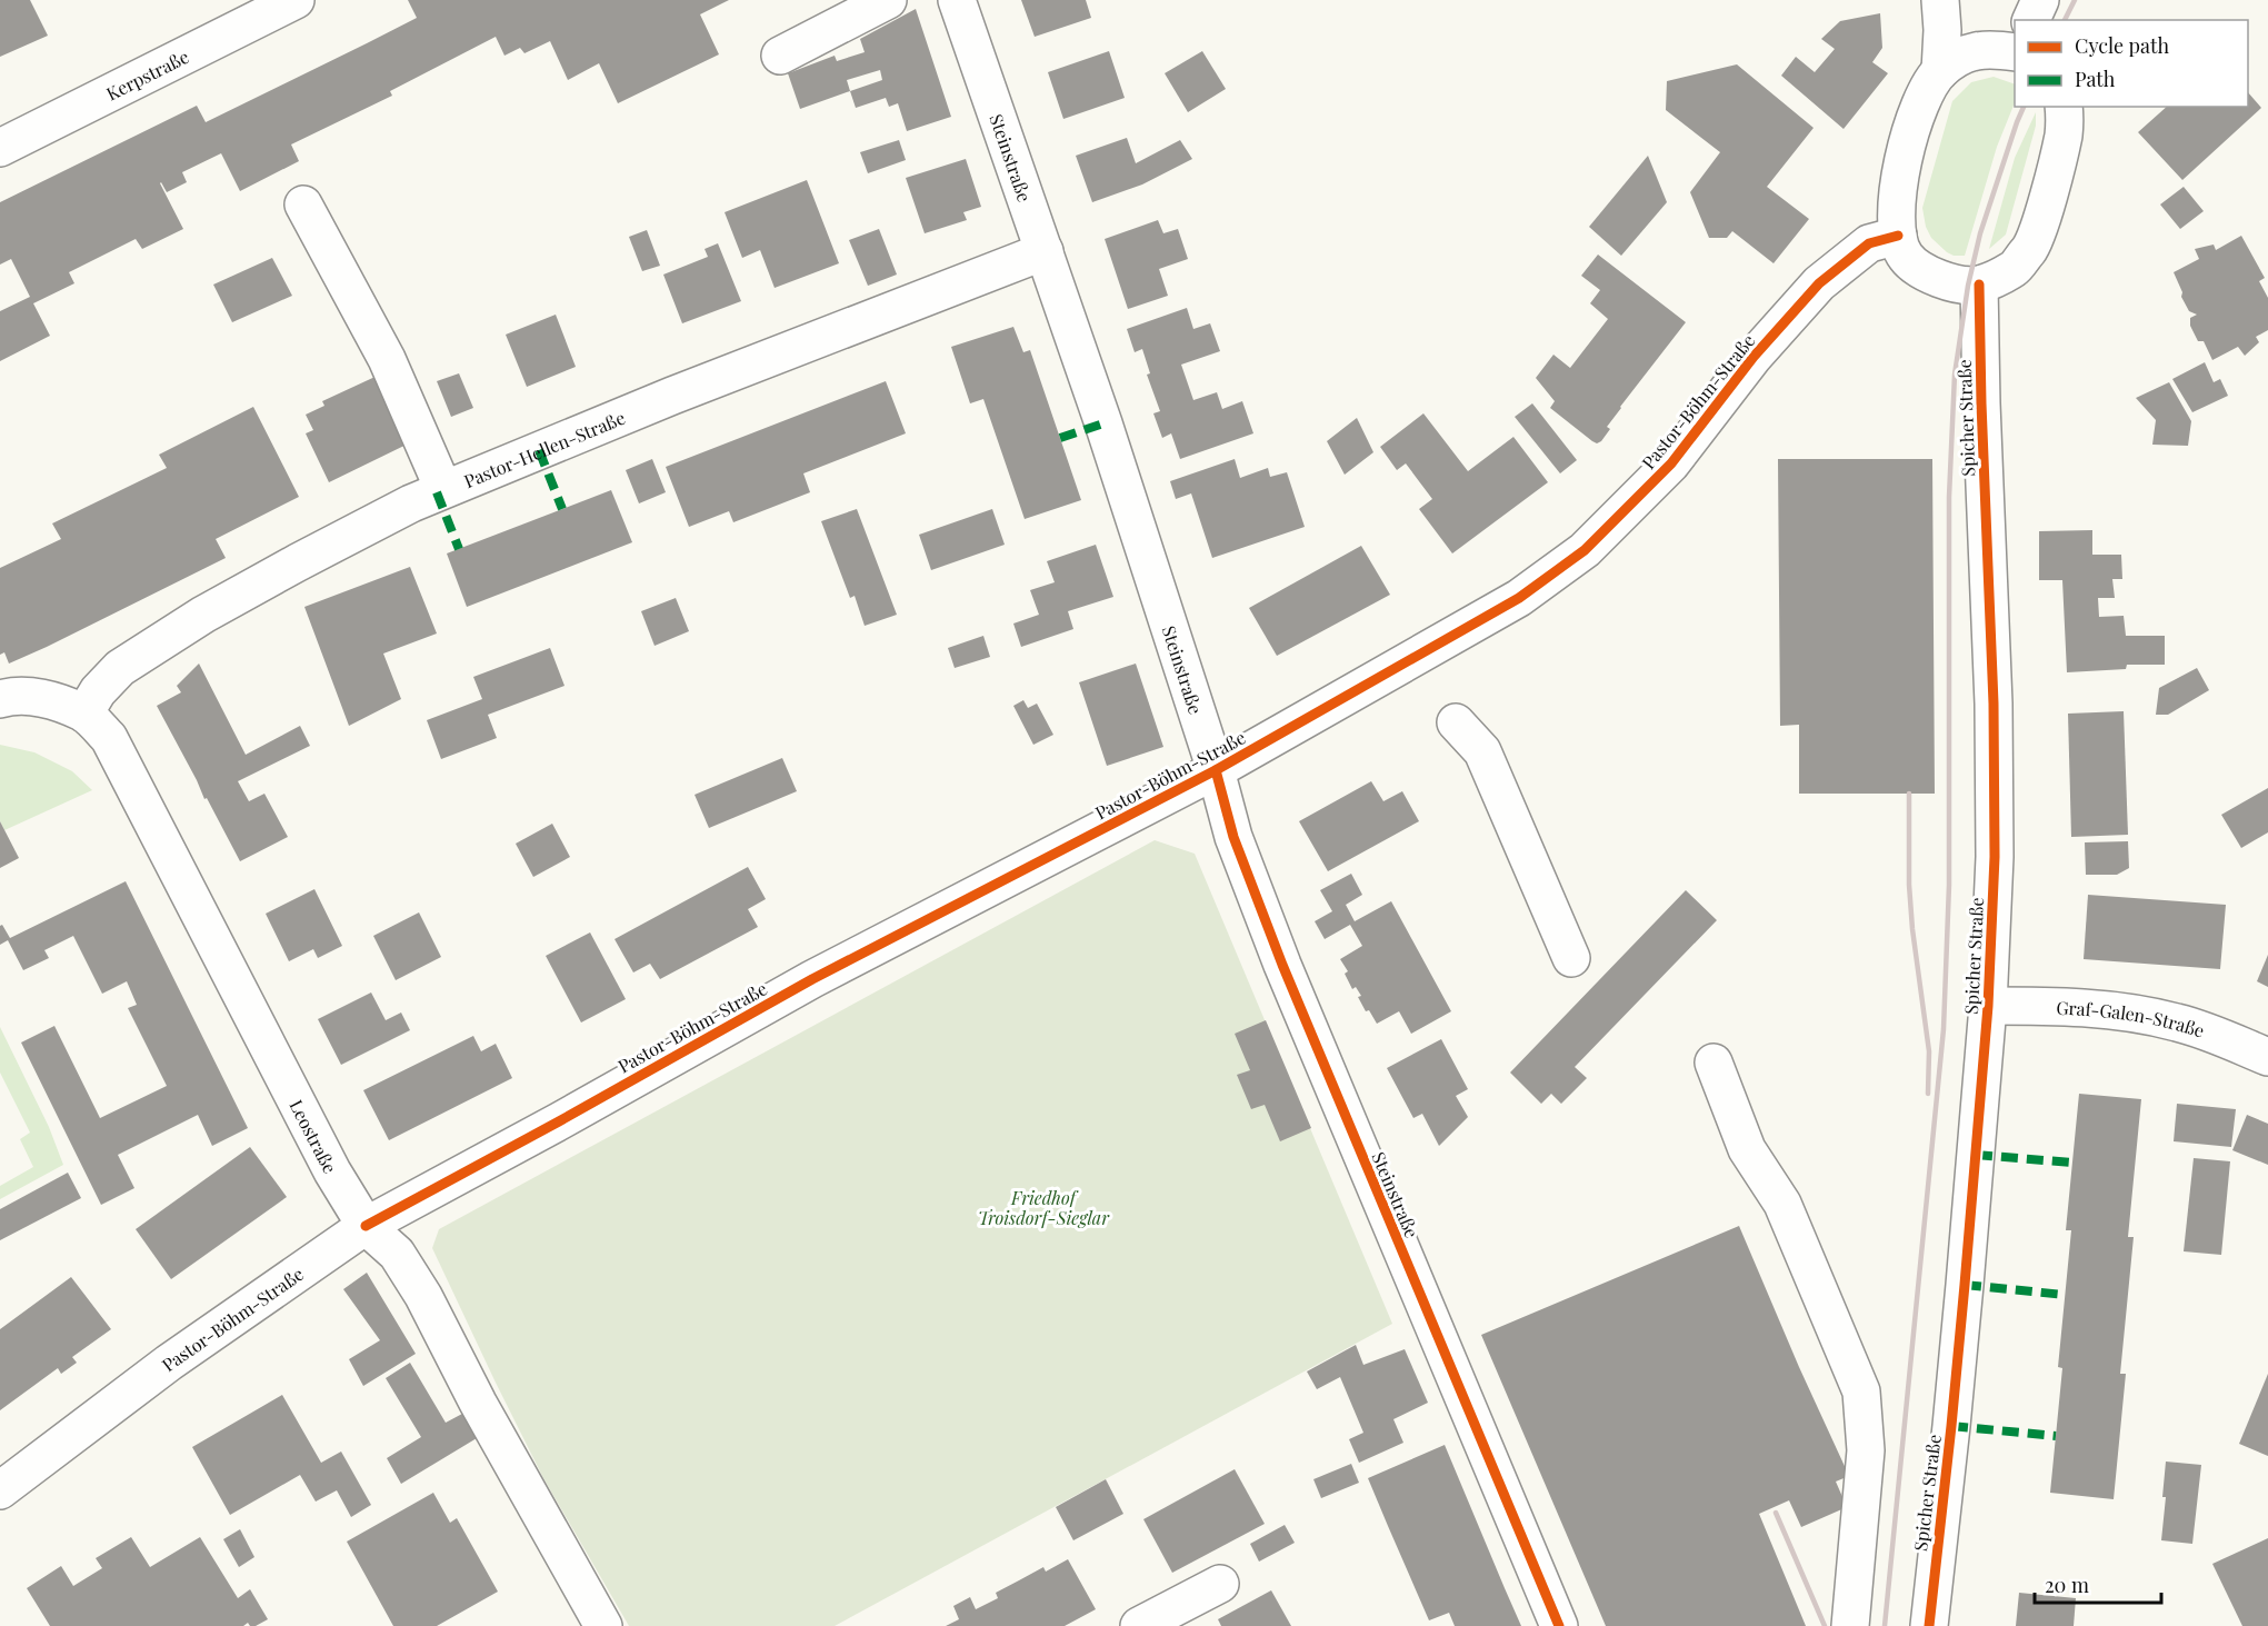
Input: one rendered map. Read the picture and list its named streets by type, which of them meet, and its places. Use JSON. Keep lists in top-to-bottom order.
{
  "streets": {
    "street": [
      "Kerpstraße",
      "Steinstraße",
      "Pastor-Böhm-Straße",
      "Spicher Straße",
      "Pastor-Hellen-Straße",
      "Graf-Galen-Straße",
      "Leostraße"
    ]
  },
  "crossings": [
    ["Steinstraße", "Pastor-Böhm-Straße"],
    ["Steinstraße", "Pastor-Hellen-Straße"],
    ["Pastor-Böhm-Straße", "Leostraße"],
    ["Spicher Straße", "Graf-Galen-Straße"],
    ["Pastor-Hellen-Straße", "Leostraße"]
  ],
  "parks": ["Friedhof Troisdorf-Sieglar"],
  "legend": ["Cycle path", "Path"],
  "scale_bar": "20 m"
}
